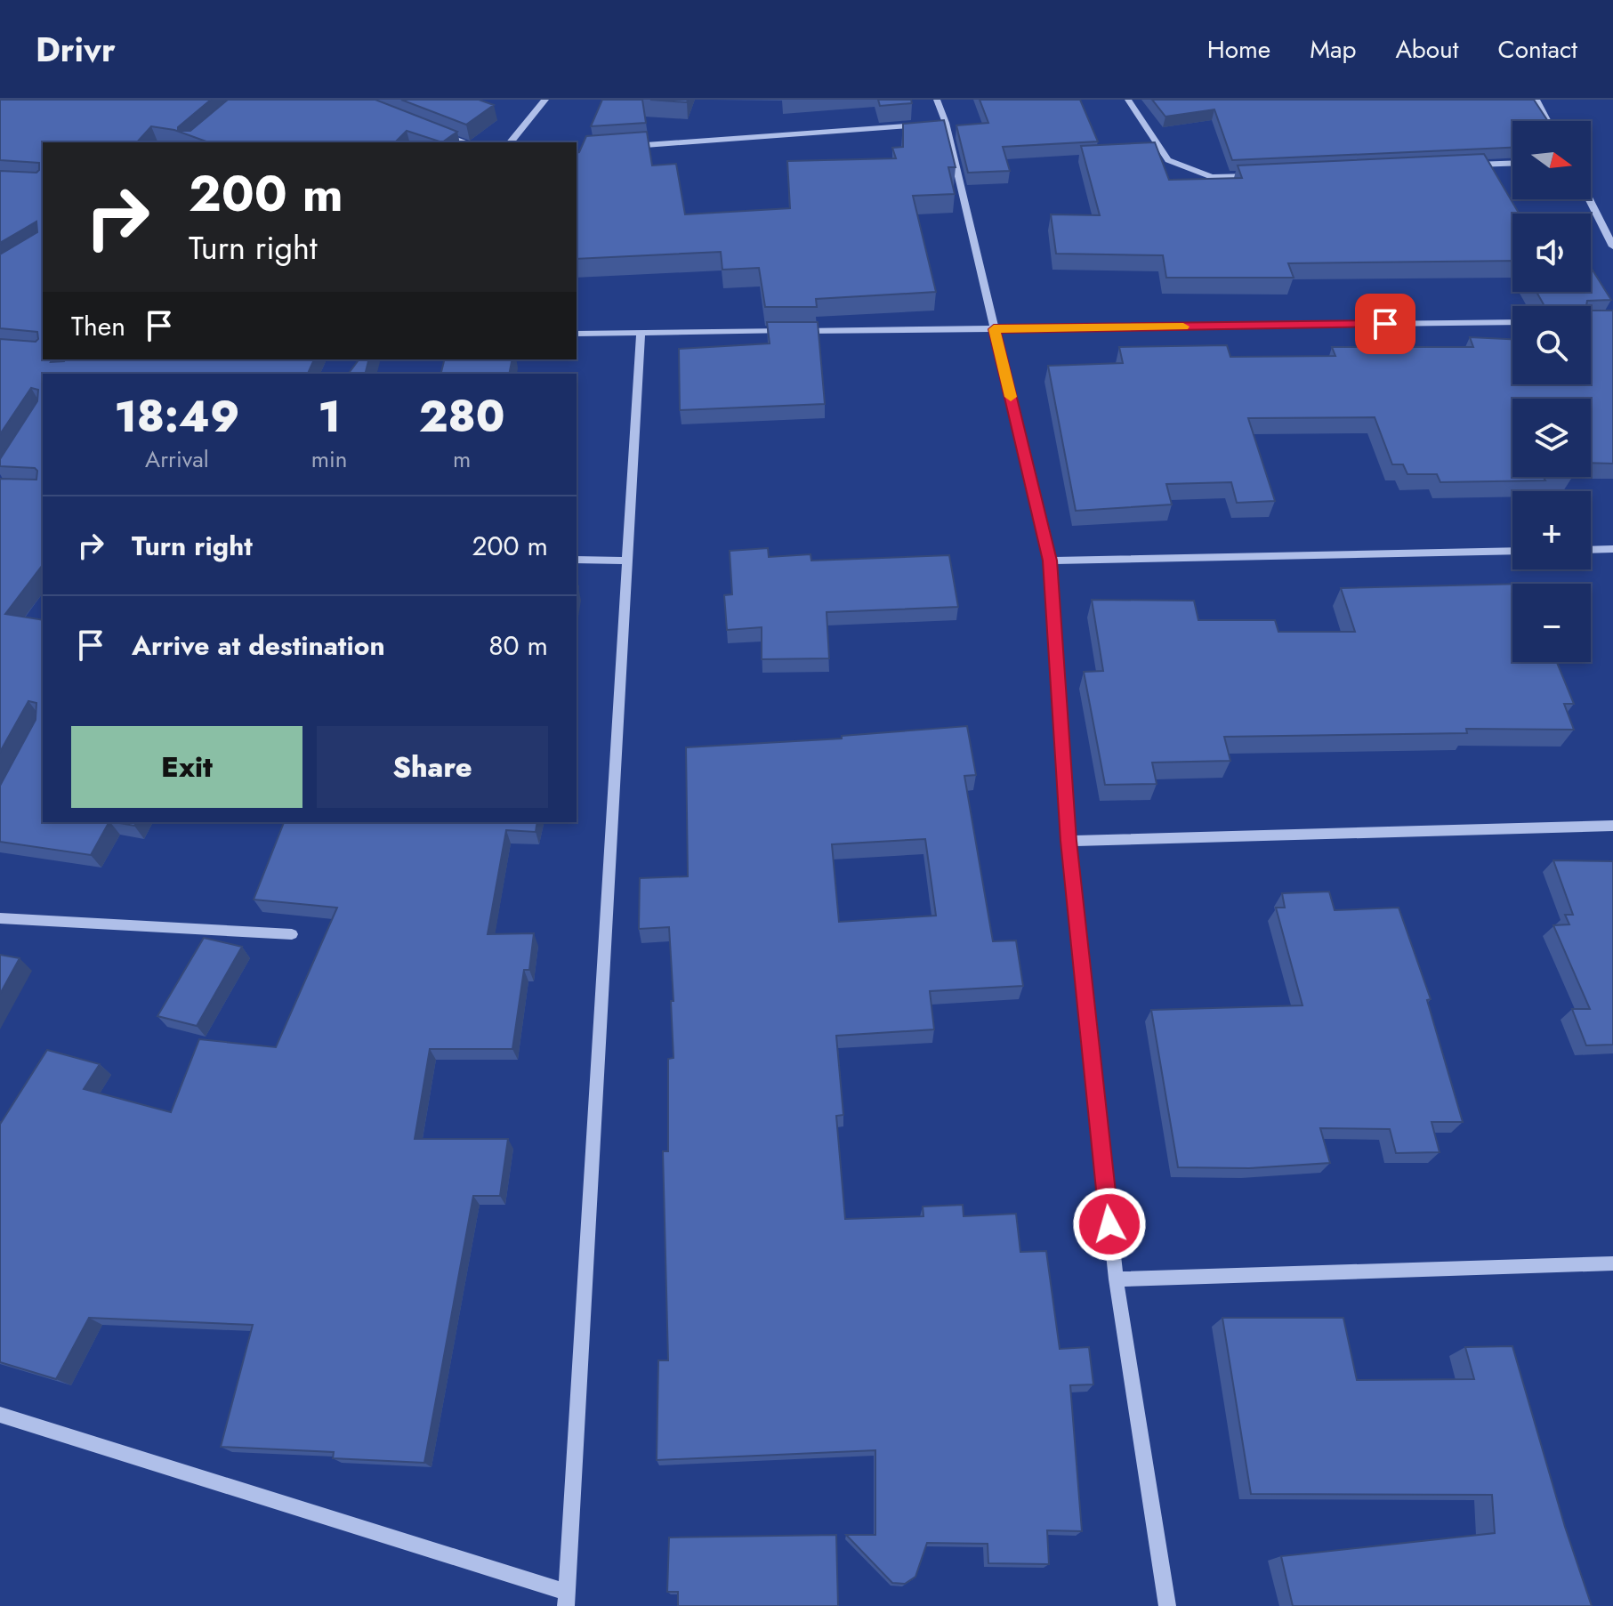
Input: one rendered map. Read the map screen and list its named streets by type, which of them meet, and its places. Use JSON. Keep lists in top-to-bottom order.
{
  "north": "right",
  "page": {
    "header": "Drivr",
    "nav": [
      "Home",
      "Map",
      "About",
      "Contact"
    ],
    "map_buttons": ["+", "−"],
    "turn": ["200 m", "Turn right"],
    "then": "Then",
    "eta": [
      "18:49",
      "Arrival",
      "1",
      "min",
      "280",
      "m"
    ],
    "list": [
      {
        "name": "Turn right",
        "value": "200 m"
      },
      {
        "name": "Arrive at destination",
        "value": "80 m"
      }
    ],
    "buttons": ["Exit", "Share"]
  }
}
